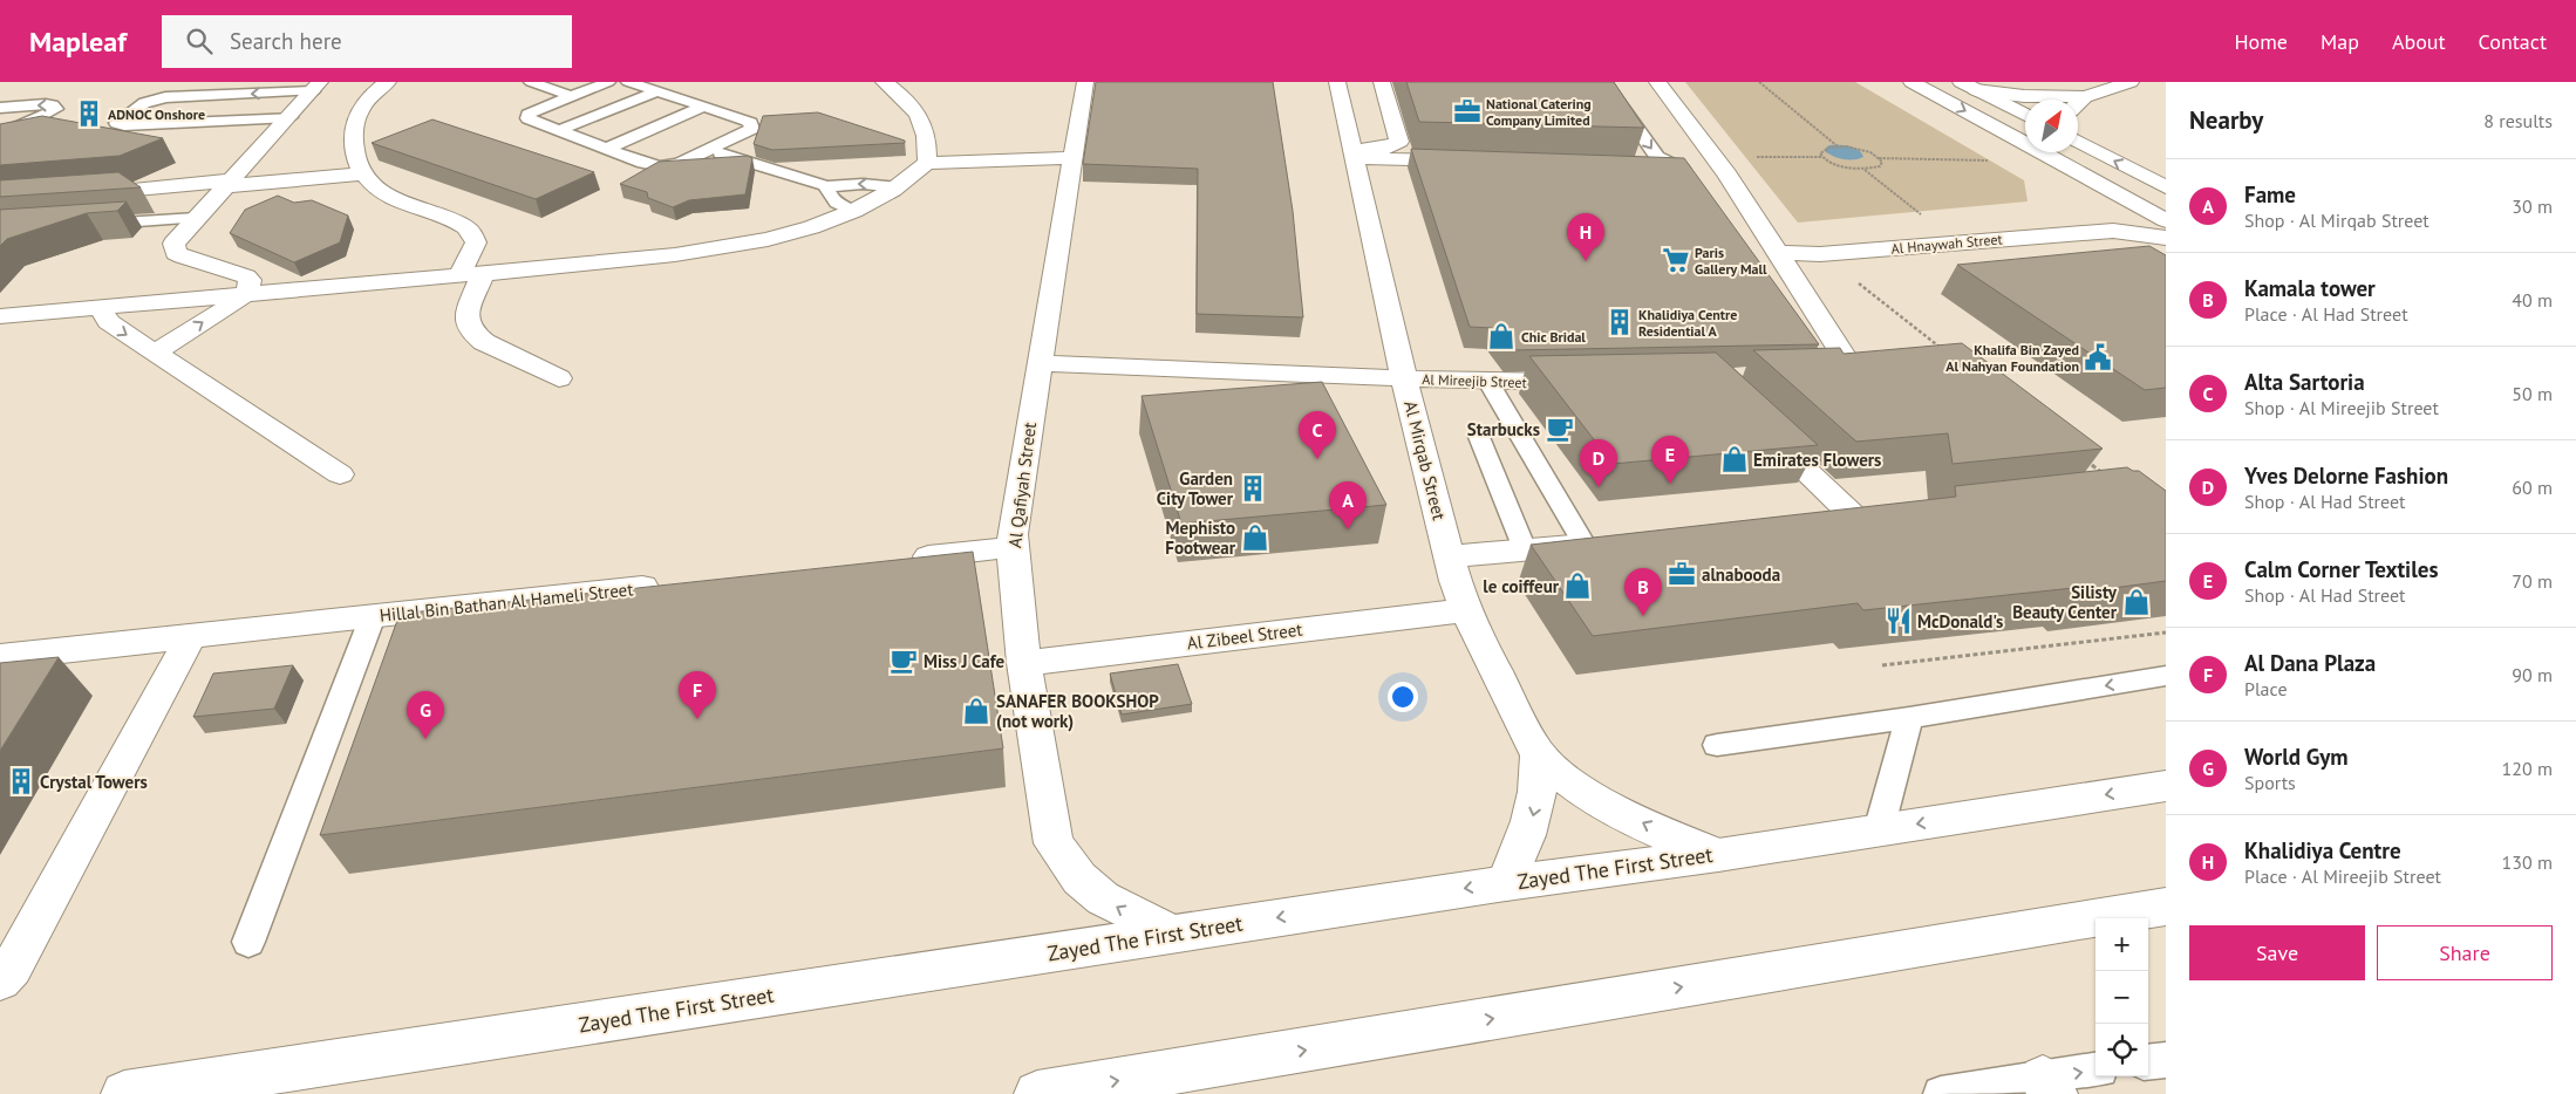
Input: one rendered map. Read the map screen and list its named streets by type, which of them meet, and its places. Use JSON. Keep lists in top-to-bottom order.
{
  "streets": {
    "street": [
      "Al Hnaywah Street",
      "Al Mireejib Street",
      "Al Mirqab Street",
      "Al Qafiyah Street",
      "Hillal Bin Bathan Al Hameli Street",
      "Al Zibeel Street",
      "Zayed The First Street"
    ]
  },
  "crossings": [
    ["Al Mireejib Street", "Al Mirqab Street"],
    ["Al Mireejib Street", "Al Qafiyah Street"],
    ["Al Mirqab Street", "Al Zibeel Street"],
    ["Al Mirqab Street", "Zayed The First Street"],
    ["Al Qafiyah Street", "Al Zibeel Street"],
    ["Al Qafiyah Street", "Zayed The First Street"]
  ],
  "places": {
    "office": ["National Catering Company Limited", "alnabooda"],
    "building": [
      "ADNOC Onshore",
      "Khalidiya Centre Residential A",
      "Garden City Tower",
      "Crystal Towers"
    ],
    "supermarket": ["Paris Gallery Mall"],
    "shop": [
      "Chic Bridal",
      "Emirates Flowers",
      "Mephisto Footwear",
      "le coiffeur",
      "Silisty Beauty Center",
      "SANAFER BOOKSHOP (not work)"
    ],
    "public building": ["Khalifa Bin Zayed Al Nahyan Foundation"],
    "cafe": ["Starbucks", "Miss J Cafe"],
    "restaurant": ["McDonald's"]
  },
  "north": "top right",
  "page": {
    "header": "Mapleaf",
    "search": "Search here",
    "nav": [
      "Home",
      "Map",
      "About",
      "Contact"
    ],
    "heading": ["Nearby", "8 results"],
    "list": [
      {
        "mark": "A",
        "name": "Fame",
        "note": "Shop · Al Mirqab Street",
        "value": "30 m"
      },
      {
        "mark": "B",
        "name": "Kamala tower",
        "note": "Place · Al Had Street",
        "value": "40 m"
      },
      {
        "mark": "C",
        "name": "Alta Sartoria",
        "note": "Shop · Al Mireejib Street",
        "value": "50 m"
      },
      {
        "mark": "D",
        "name": "Yves Delorne Fashion",
        "note": "Shop · Al Had Street",
        "value": "60 m"
      },
      {
        "mark": "E",
        "name": "Calm Corner Textiles",
        "note": "Shop · Al Had Street",
        "value": "70 m"
      },
      {
        "mark": "F",
        "name": "Al Dana Plaza",
        "note": "Place",
        "value": "90 m"
      },
      {
        "mark": "G",
        "name": "World Gym",
        "note": "Sports",
        "value": "120 m"
      },
      {
        "mark": "H",
        "name": "Khalidiya Centre",
        "note": "Place · Al Mireejib Street",
        "value": "130 m"
      }
    ],
    "pins": [
      "H",
      "C",
      "E",
      "D",
      "A",
      "B",
      "F",
      "G"
    ],
    "buttons": ["Save", "Share"],
    "map_buttons": ["+", "−"]
  }
}
